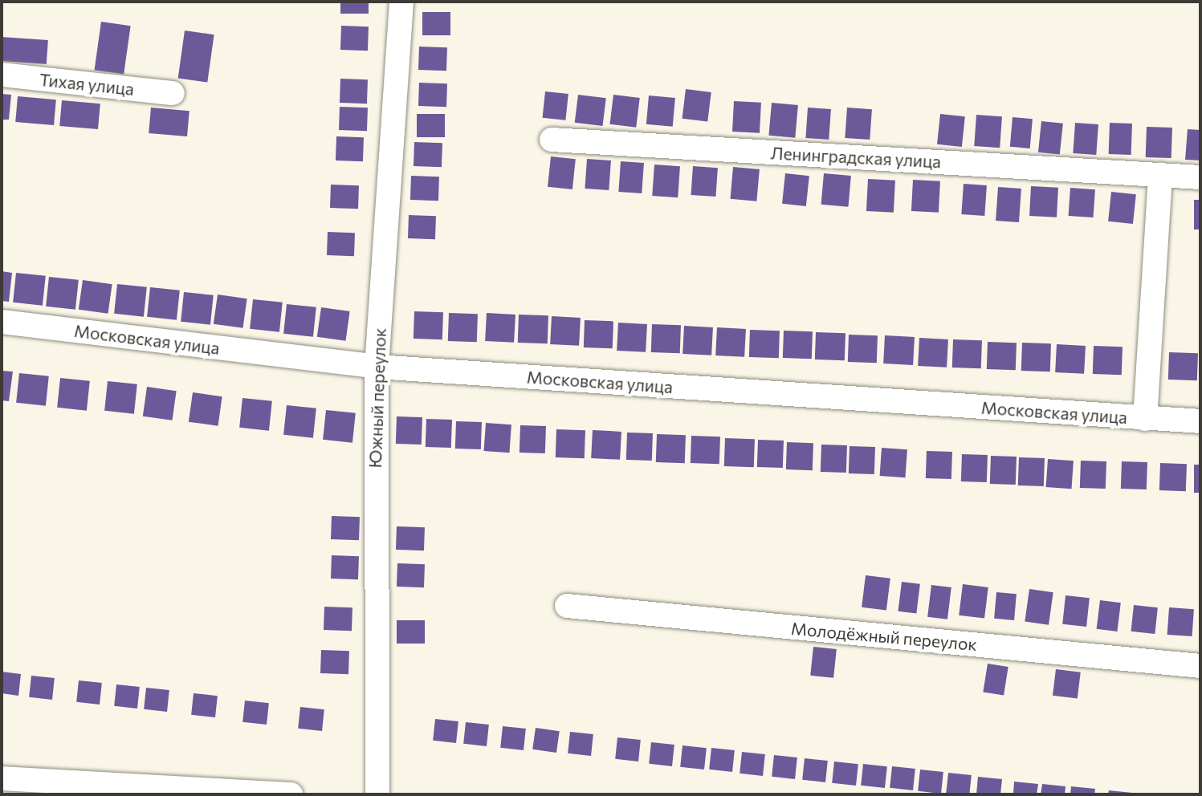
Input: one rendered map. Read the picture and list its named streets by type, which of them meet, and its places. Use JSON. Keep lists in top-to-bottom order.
{
  "streets": {
    "street": [
      "Тихая улица",
      "Ленинградская улица",
      "Московская улица",
      "Южный переулок",
      "Молодёжный переулок"
    ]
  },
  "crossings": [
    ["Московская улица", "Южный переулок"]
  ]
}
